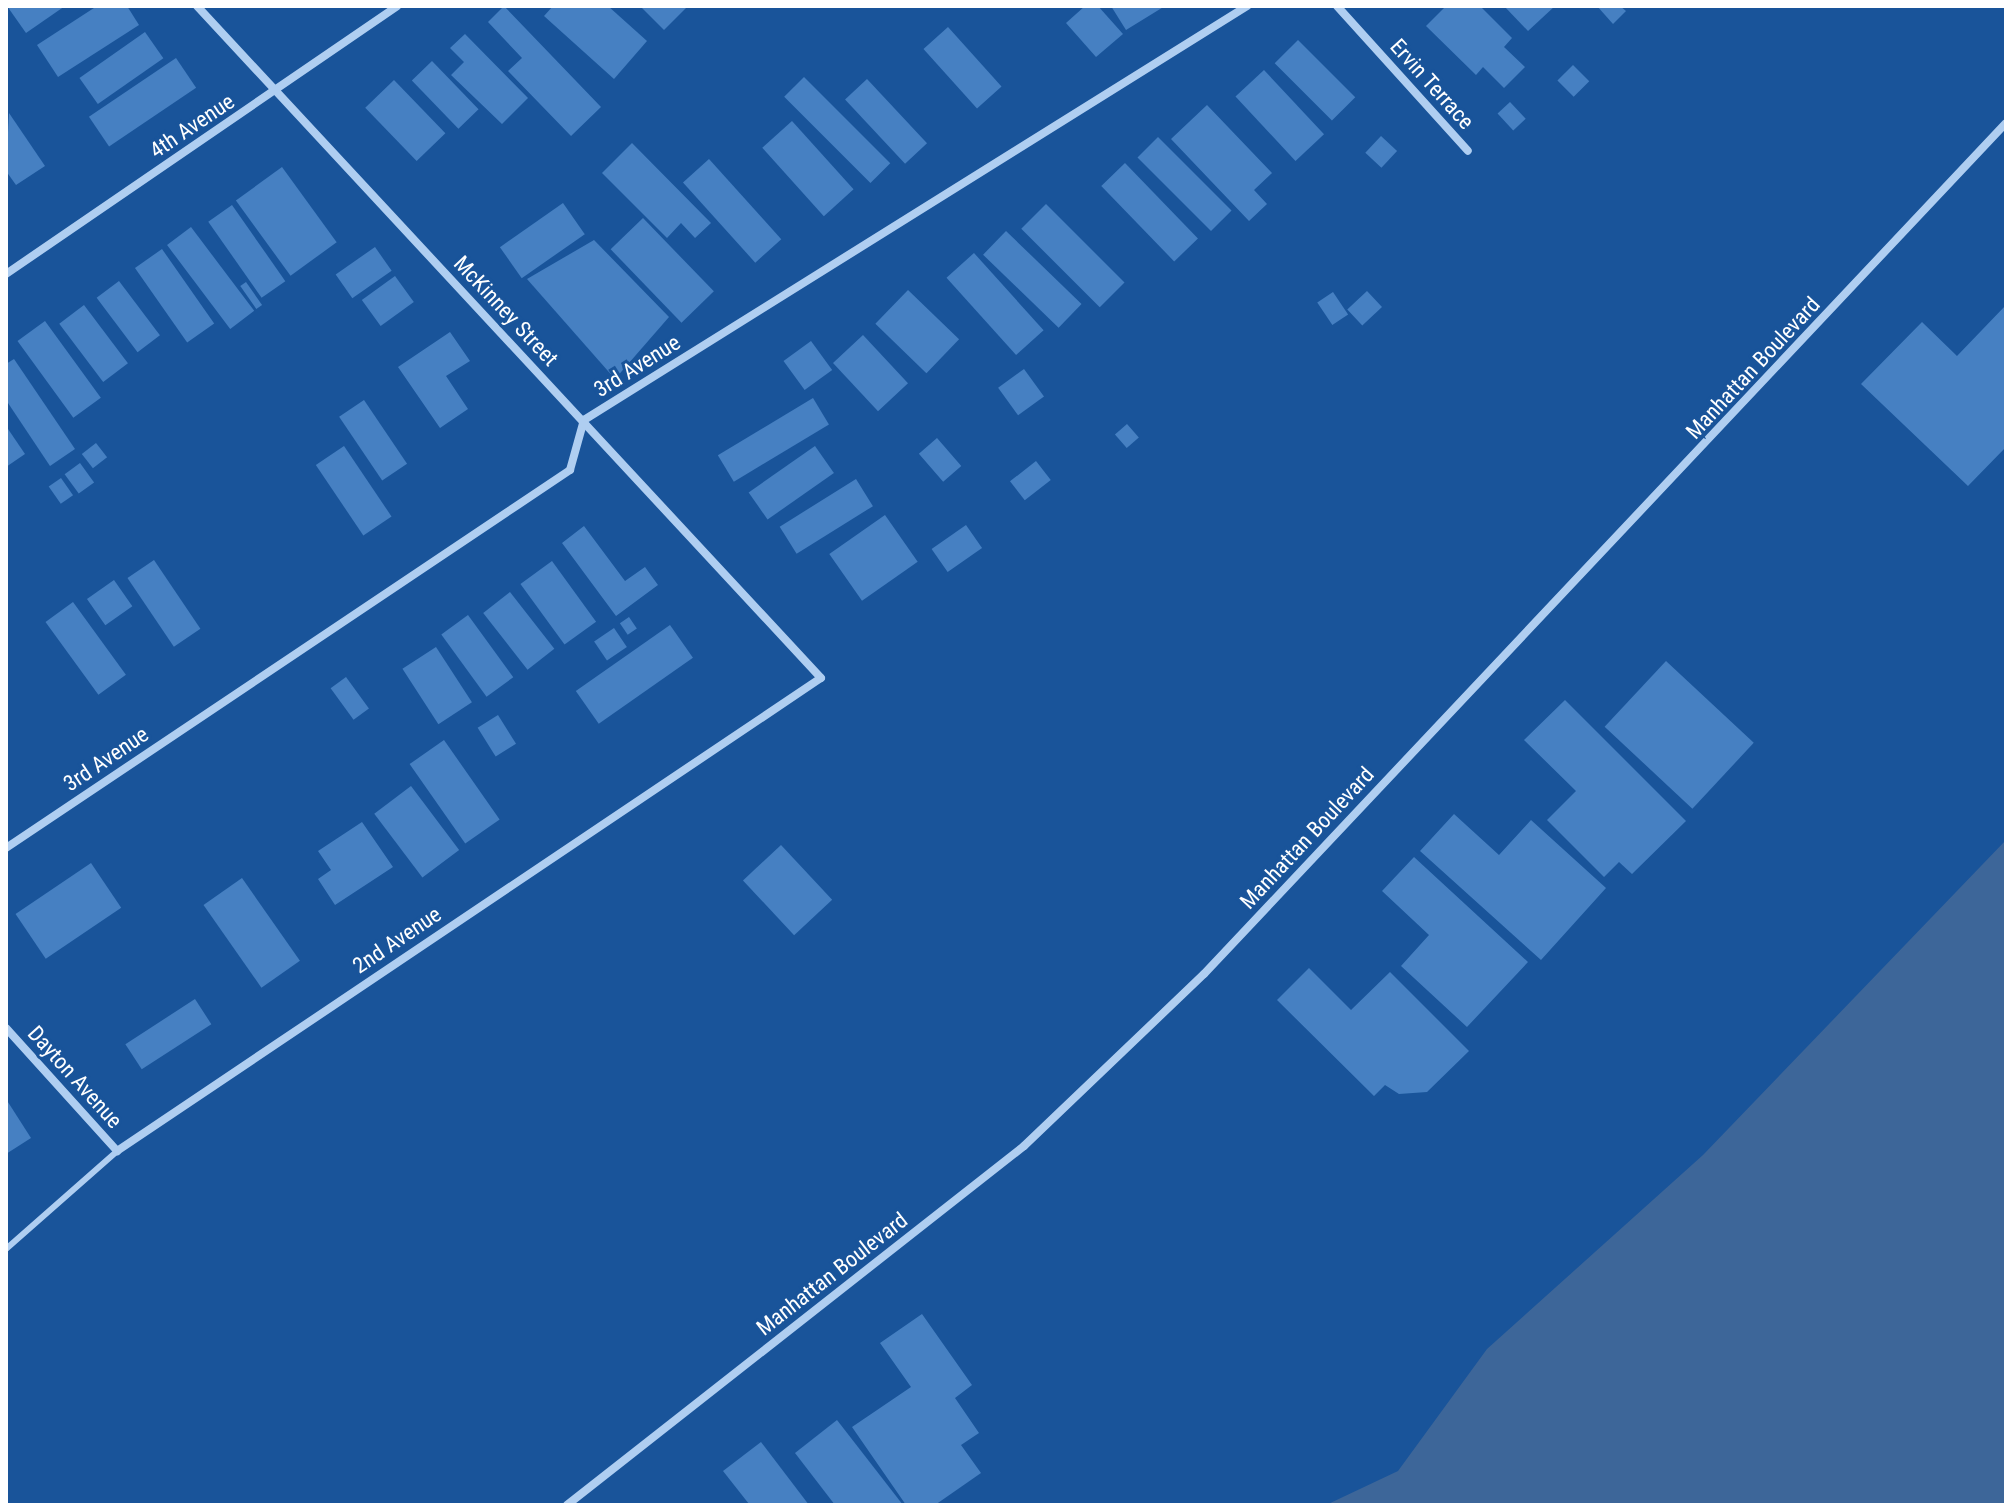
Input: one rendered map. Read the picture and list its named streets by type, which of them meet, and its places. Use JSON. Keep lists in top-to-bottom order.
{
  "streets": {
    "street": [
      "Ervin Terrace",
      "4th Avenue",
      "McKinney Street",
      "3rd Avenue",
      "Manhattan Boulevard",
      "2nd Avenue",
      "Dayton Avenue"
    ]
  },
  "crossings": [
    ["4th Avenue", "McKinney Street"],
    ["McKinney Street", "3rd Avenue"],
    ["McKinney Street", "2nd Avenue"],
    ["2nd Avenue", "Dayton Avenue"]
  ]
}
